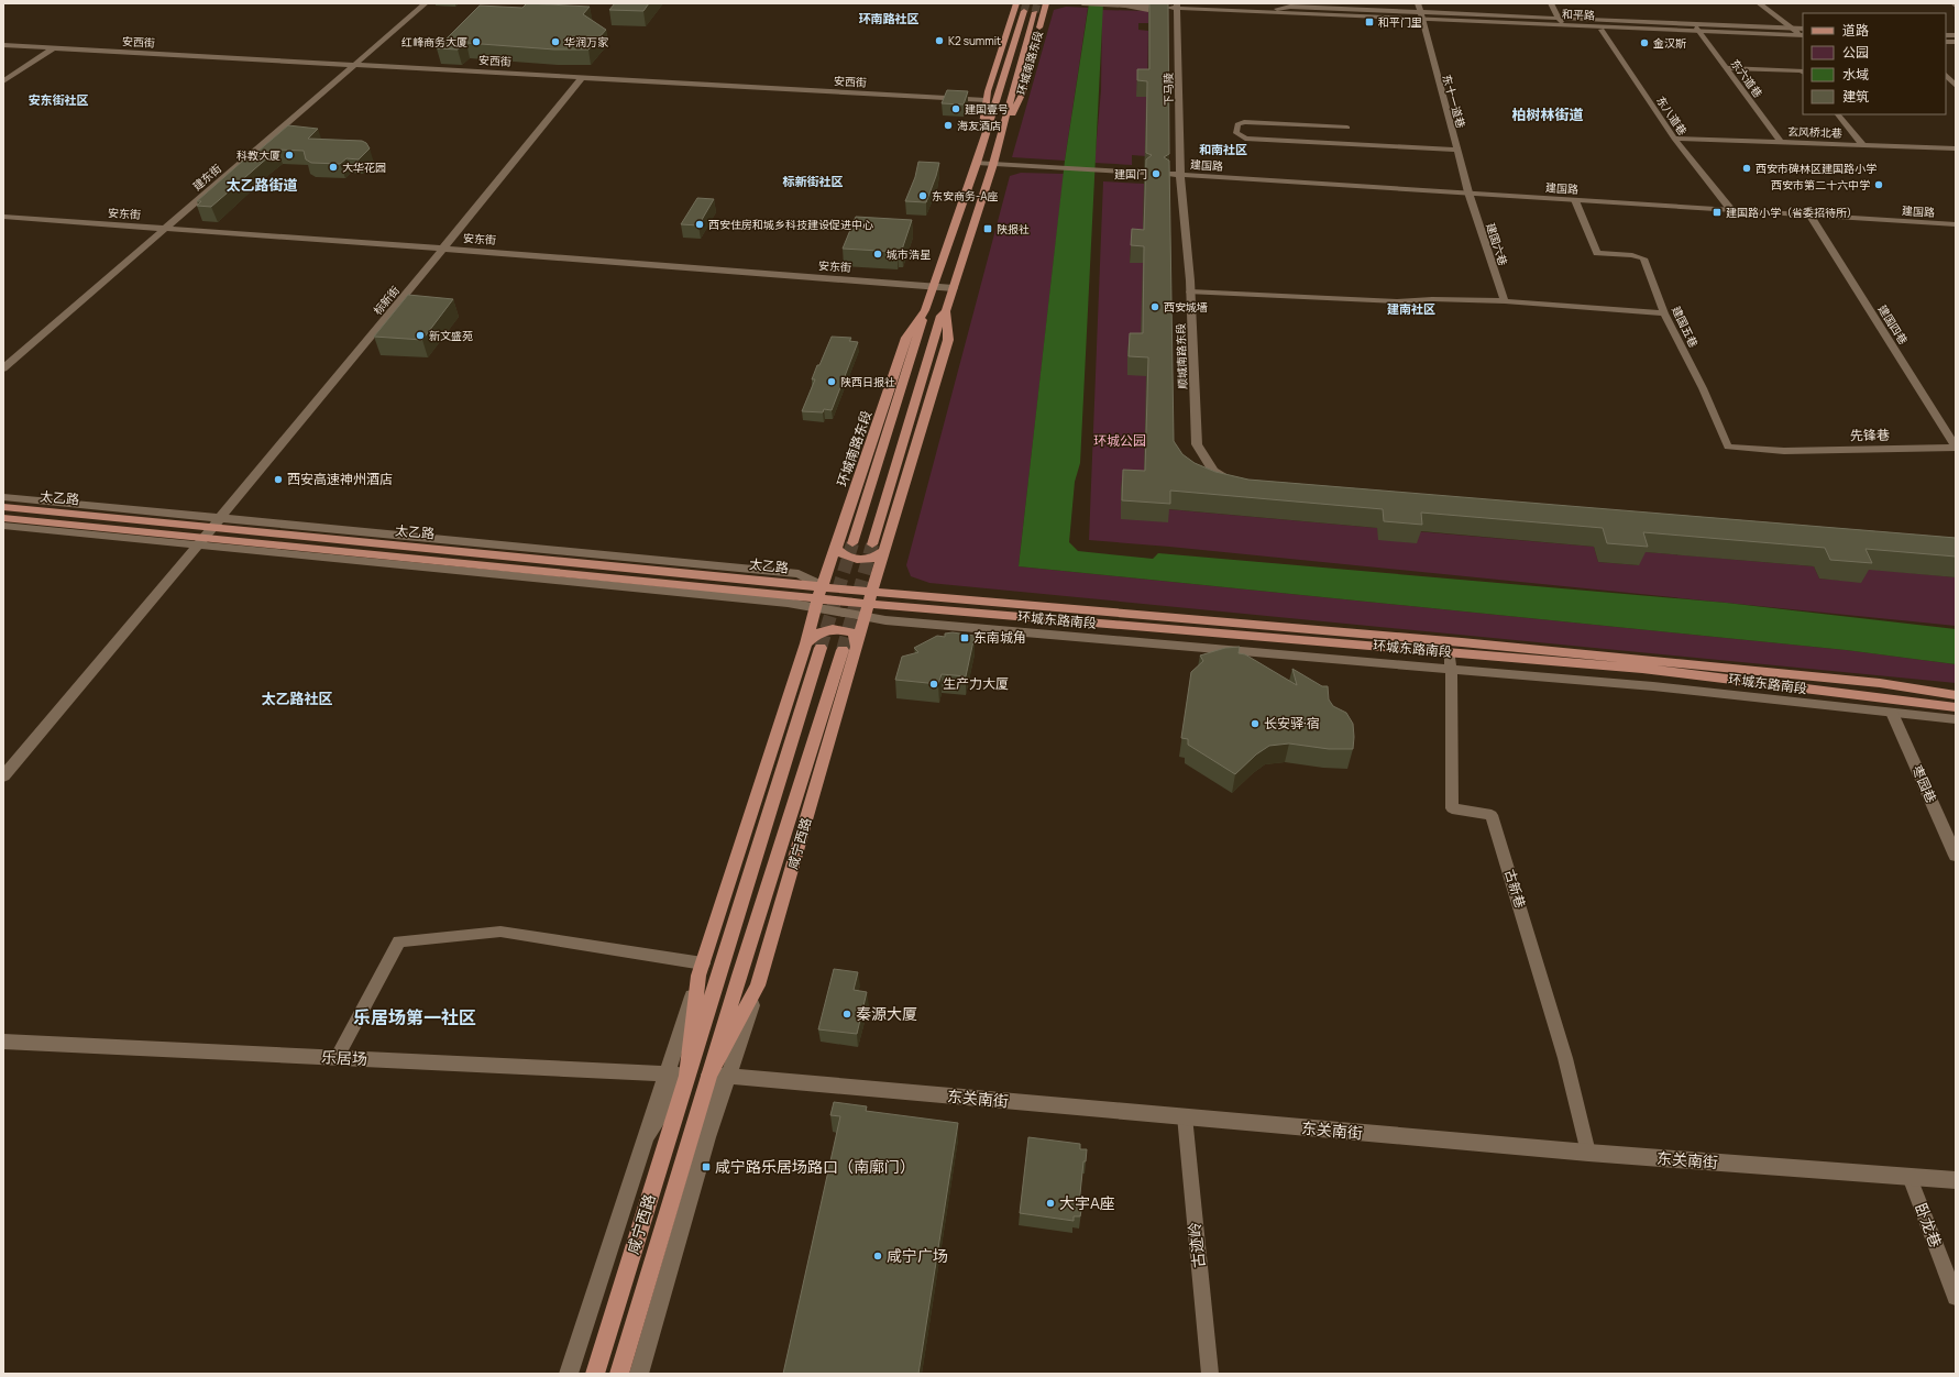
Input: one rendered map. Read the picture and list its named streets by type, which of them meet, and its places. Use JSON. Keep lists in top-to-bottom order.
{
  "streets": {
    "main road": [
      "环城南路东段",
      "太乙路",
      "环城东路南段",
      "咸宁西路"
    ],
    "street": [
      "和平路",
      "安西街",
      "东六道巷",
      "下马陵",
      "东十一道巷",
      "东八道巷",
      "玄风桥北巷",
      "建国路",
      "建东街",
      "安东街",
      "建国六巷",
      "标新街",
      "建国四巷",
      "建国五巷",
      "顺城南路东段",
      "先锋巷",
      "枣园巷",
      "古新巷",
      "乐居场",
      "东关南街",
      "卧龙巷",
      "古迹岭"
    ]
  },
  "crossings": [
    ["和平路", "东六道巷"],
    ["和平路", "下马陵"],
    ["和平路", "东十一道巷"],
    ["安西街", "环城南路东段"],
    ["安西街", "建东街"],
    ["安西街", "标新街"],
    ["环城南路东段", "安东街"],
    ["环城南路东段", "太乙路"],
    ["环城南路东段", "环城东路南段"],
    ["环城南路东段", "咸宁西路"],
    ["东六道巷", "玄风桥北巷"],
    ["下马陵", "建国路"],
    ["下马陵", "顺城南路东段"],
    ["东十一道巷", "建国路"],
    ["东十一道巷", "建国六巷"],
    ["东八道巷", "玄风桥北巷"],
    ["东八道巷", "建国路"],
    ["建国路", "建国六巷"],
    ["建国路", "建国四巷"],
    ["建国路", "建国五巷"],
    ["建国路", "顺城南路东段"],
    ["建东街", "安东街"],
    ["安东街", "标新街"],
    ["标新街", "太乙路"],
    ["建国四巷", "先锋巷"],
    ["建国五巷", "先锋巷"],
    ["太乙路", "环城东路南段"],
    ["太乙路", "咸宁西路"],
    ["环城东路南段", "枣园巷"],
    ["环城东路南段", "咸宁西路"],
    ["环城东路南段", "古新巷"],
    ["咸宁西路", "乐居场"],
    ["咸宁西路", "东关南街"],
    ["古新巷", "东关南街"],
    ["东关南街", "卧龙巷"],
    ["东关南街", "古迹岭"]
  ],
  "districts": [
    "环南路社区",
    "安东街社区",
    "柏树林街道",
    "和南社区",
    "标新街社区",
    "太乙路街道",
    "建南社区",
    "太乙路社区",
    "乐居场第一社区"
  ],
  "parks": ["环城公园"],
  "places": {
    "transit": [
      "和平门里",
      "建国路小学（省委招待所）",
      "陕报社",
      "东南城角",
      "咸宁路乐居场路口（南廓门）"
    ],
    "other": [
      "K2 summit",
      "红峰商务大厦",
      "华润万家",
      "金汉斯",
      "建国壹号",
      "海友酒店",
      "科教大厦",
      "大华花园",
      "西安市碑林区建国路小学",
      "建国门",
      "西安市第二十六中学",
      "东安商务-A座",
      "西安住房和城乡科技建设促进中心",
      "城市浩星",
      "西安城墙",
      "新文盛苑",
      "陕西日报社",
      "西安高速神州酒店",
      "生产力大厦",
      "长安驿·宿",
      "秦源大厦",
      "大宇A座",
      "咸宁广场"
    ]
  },
  "legend": [
    "道路",
    "公园",
    "水域",
    "建筑"
  ]
}
